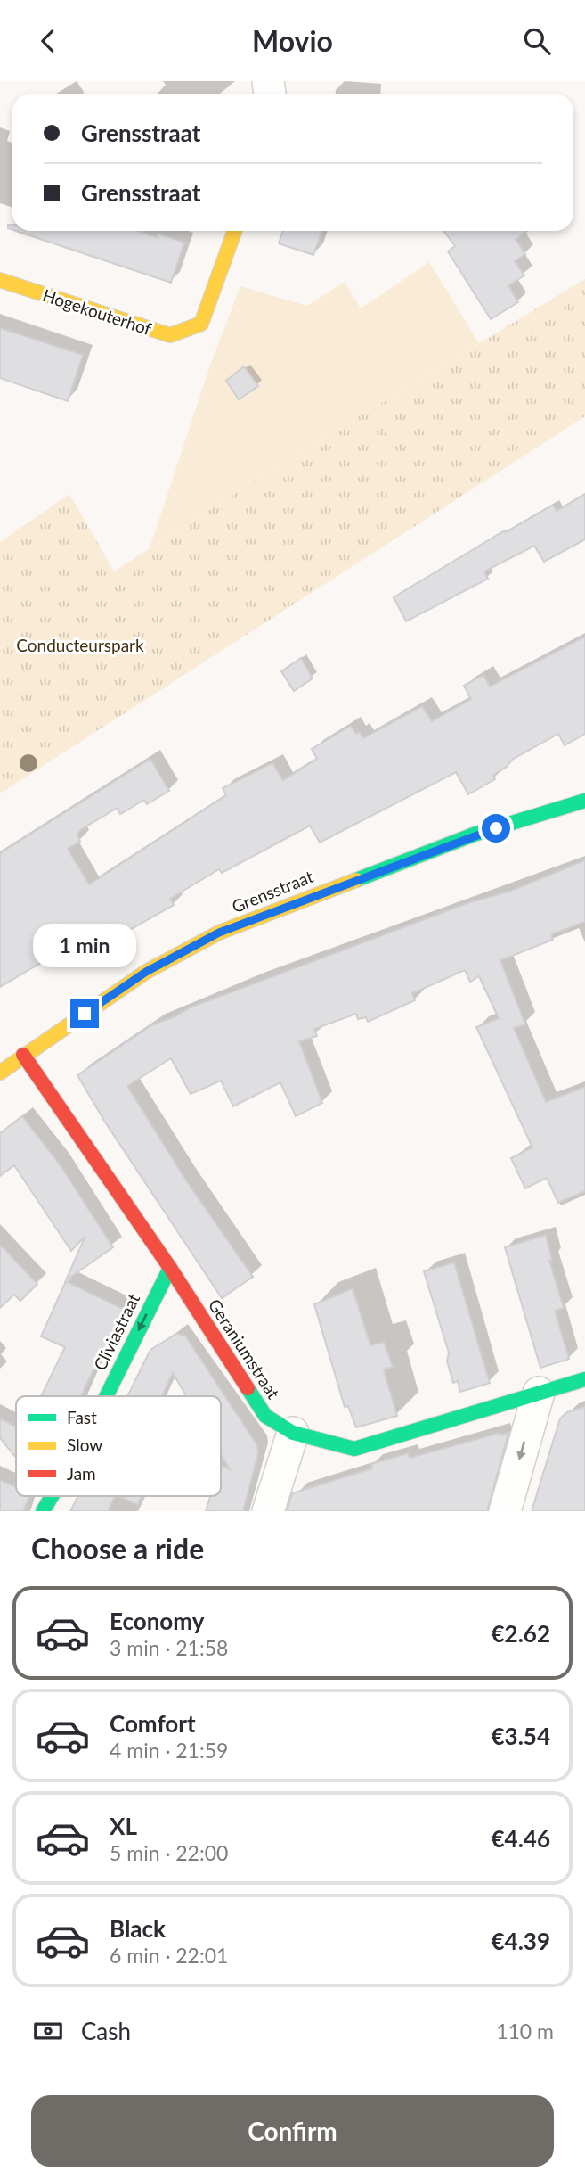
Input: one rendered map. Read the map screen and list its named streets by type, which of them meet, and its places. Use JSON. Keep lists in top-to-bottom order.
{
  "streets": {
    "street": [
      "Hogekouterhof",
      "Grensstraat",
      "Cliviastraat",
      "Geraniumstraat"
    ]
  },
  "crossings": [
    ["Grensstraat", "Geraniumstraat"],
    ["Cliviastraat", "Geraniumstraat"]
  ],
  "one_way": ["Cliviastraat"],
  "parks": ["Conducteurspark"],
  "legend": ["Fast", "Slow", "Jam"],
  "page": {
    "header": "Movio",
    "banner": ["Grensstraat", "Grensstraat"],
    "bubble": "1 min",
    "heading": "Choose a ride",
    "list": [
      {
        "name": "Economy",
        "note": "3 min · 21:58",
        "value": "€2.62"
      },
      {
        "name": "Comfort",
        "note": "4 min · 21:59",
        "value": "€3.54"
      },
      {
        "name": "XL",
        "note": "5 min · 22:00",
        "value": "€4.46"
      },
      {
        "name": "Black",
        "note": "6 min · 22:01",
        "value": "€4.39"
      }
    ],
    "pay": ["Cash", "110 m"],
    "buttons": "Confirm"
  }
}
